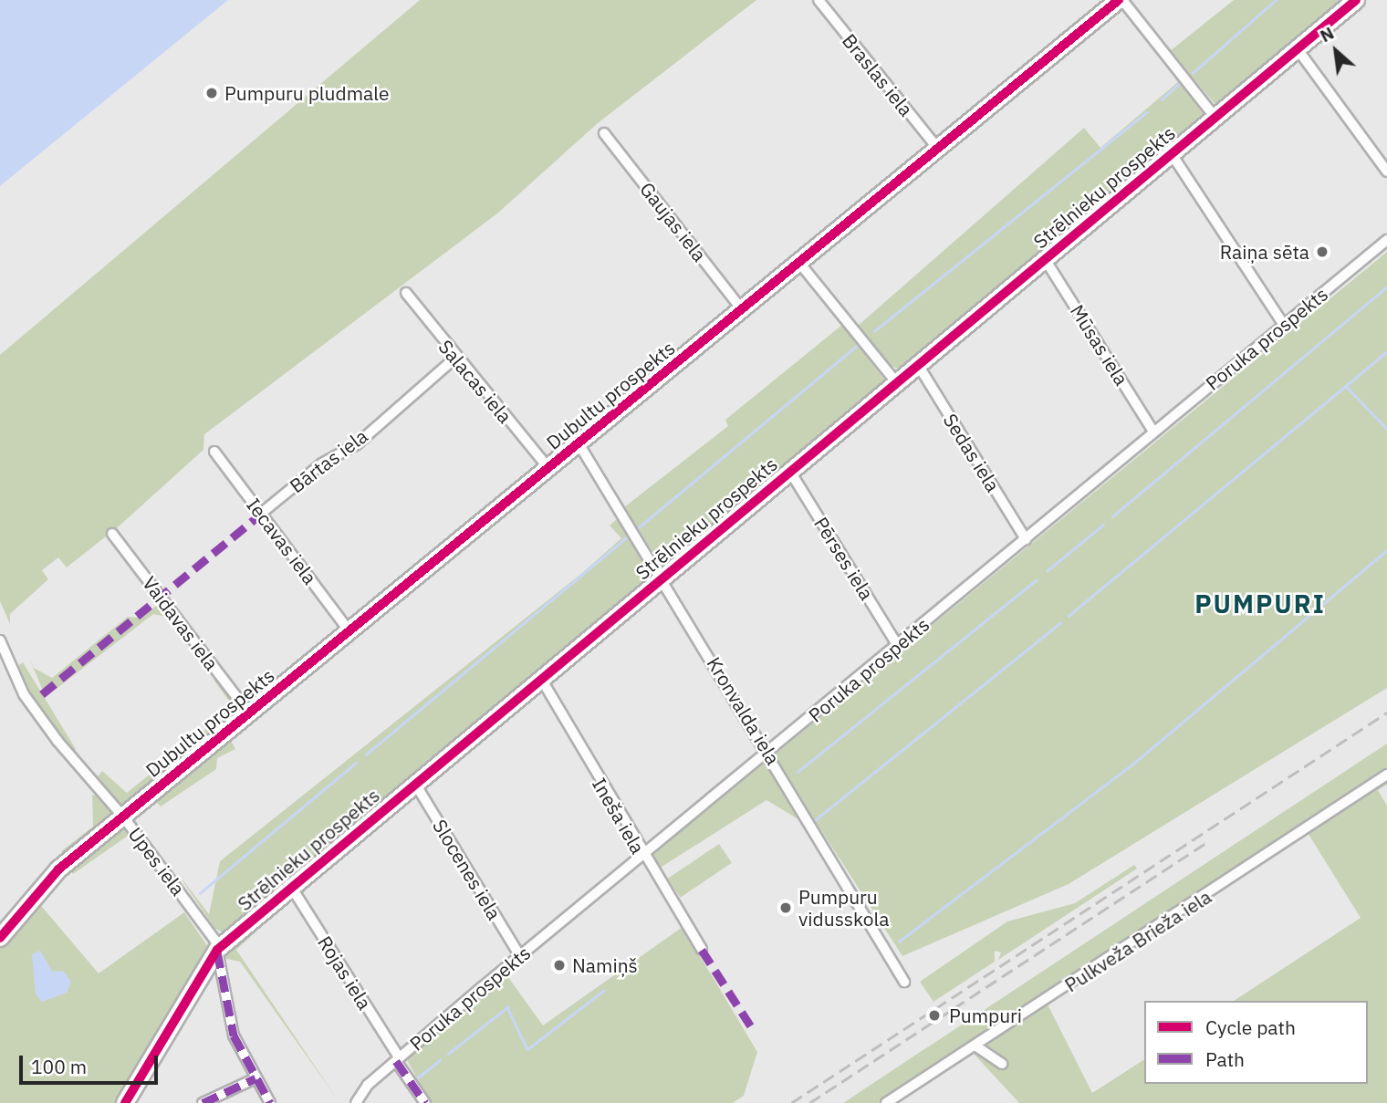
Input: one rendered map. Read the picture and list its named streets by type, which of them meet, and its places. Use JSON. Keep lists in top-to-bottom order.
{
  "streets": {
    "main road": ["Strēlnieku prospekts", "Dubultu prospekts"],
    "street": [
      "Braslas iela",
      "Gaujas iela",
      "Poruka prospekts",
      "Mūsas iela",
      "Salacas iela",
      "Sedas iela",
      "Bārtas iela",
      "Iecavas iela",
      "Pērses iela",
      "Vaidavas iela",
      "Kronvalda iela",
      "Ineša iela",
      "Upes iela",
      "Slocenes iela",
      "Pulkveža Brieža iela",
      "Rojas iela"
    ]
  },
  "crossings": [
    ["Braslas iela", "Dubultu prospekts"],
    ["Strēlnieku prospekts", "Mūsas iela"],
    ["Strēlnieku prospekts", "Sedas iela"],
    ["Strēlnieku prospekts", "Pērses iela"],
    ["Strēlnieku prospekts", "Kronvalda iela"],
    ["Strēlnieku prospekts", "Ineša iela"],
    ["Strēlnieku prospekts", "Upes iela"],
    ["Strēlnieku prospekts", "Slocenes iela"],
    ["Strēlnieku prospekts", "Rojas iela"],
    ["Gaujas iela", "Dubultu prospekts"],
    ["Poruka prospekts", "Mūsas iela"],
    ["Poruka prospekts", "Sedas iela"],
    ["Poruka prospekts", "Pērses iela"],
    ["Poruka prospekts", "Kronvalda iela"],
    ["Poruka prospekts", "Ineša iela"],
    ["Poruka prospekts", "Slocenes iela"],
    ["Poruka prospekts", "Rojas iela"],
    ["Salacas iela", "Dubultu prospekts"],
    ["Salacas iela", "Bārtas iela"],
    ["Dubultu prospekts", "Iecavas iela"],
    ["Dubultu prospekts", "Vaidavas iela"],
    ["Dubultu prospekts", "Kronvalda iela"],
    ["Dubultu prospekts", "Upes iela"],
    ["Bārtas iela", "Iecavas iela"]
  ],
  "districts": ["PUMPURI"],
  "places": [
    "Pumpuru pludmale",
    "Raiņa sēta",
    "Pumpuru vidusskola",
    "Namiņš",
    "Pumpuri"
  ],
  "legend": ["Cycle path", "Path"],
  "scale_bar": "100 m",
  "north": "top left"
}
